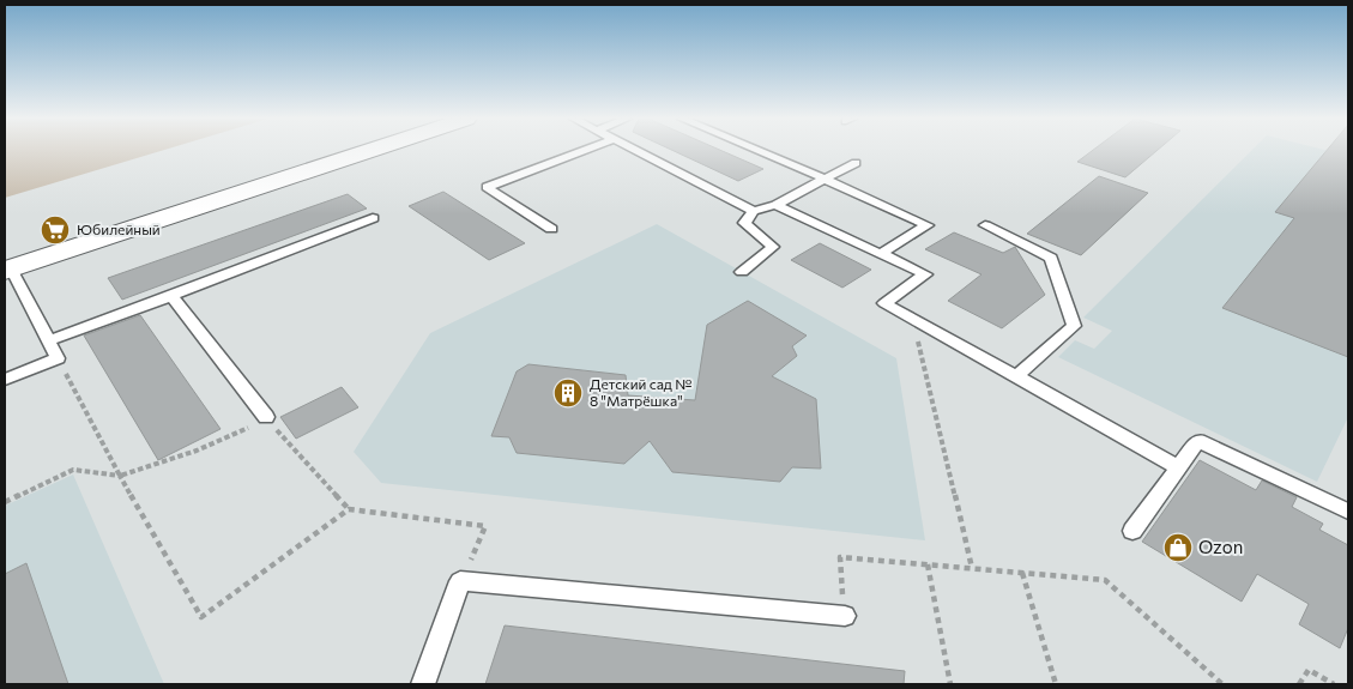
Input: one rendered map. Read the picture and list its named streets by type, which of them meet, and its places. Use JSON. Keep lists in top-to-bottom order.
{
  "places": {
    "supermarket": ["Юбилейный"],
    "building": ["Детский сад № 8 \"Матрёшка\""],
    "shop": ["Ozon"]
  }
}
